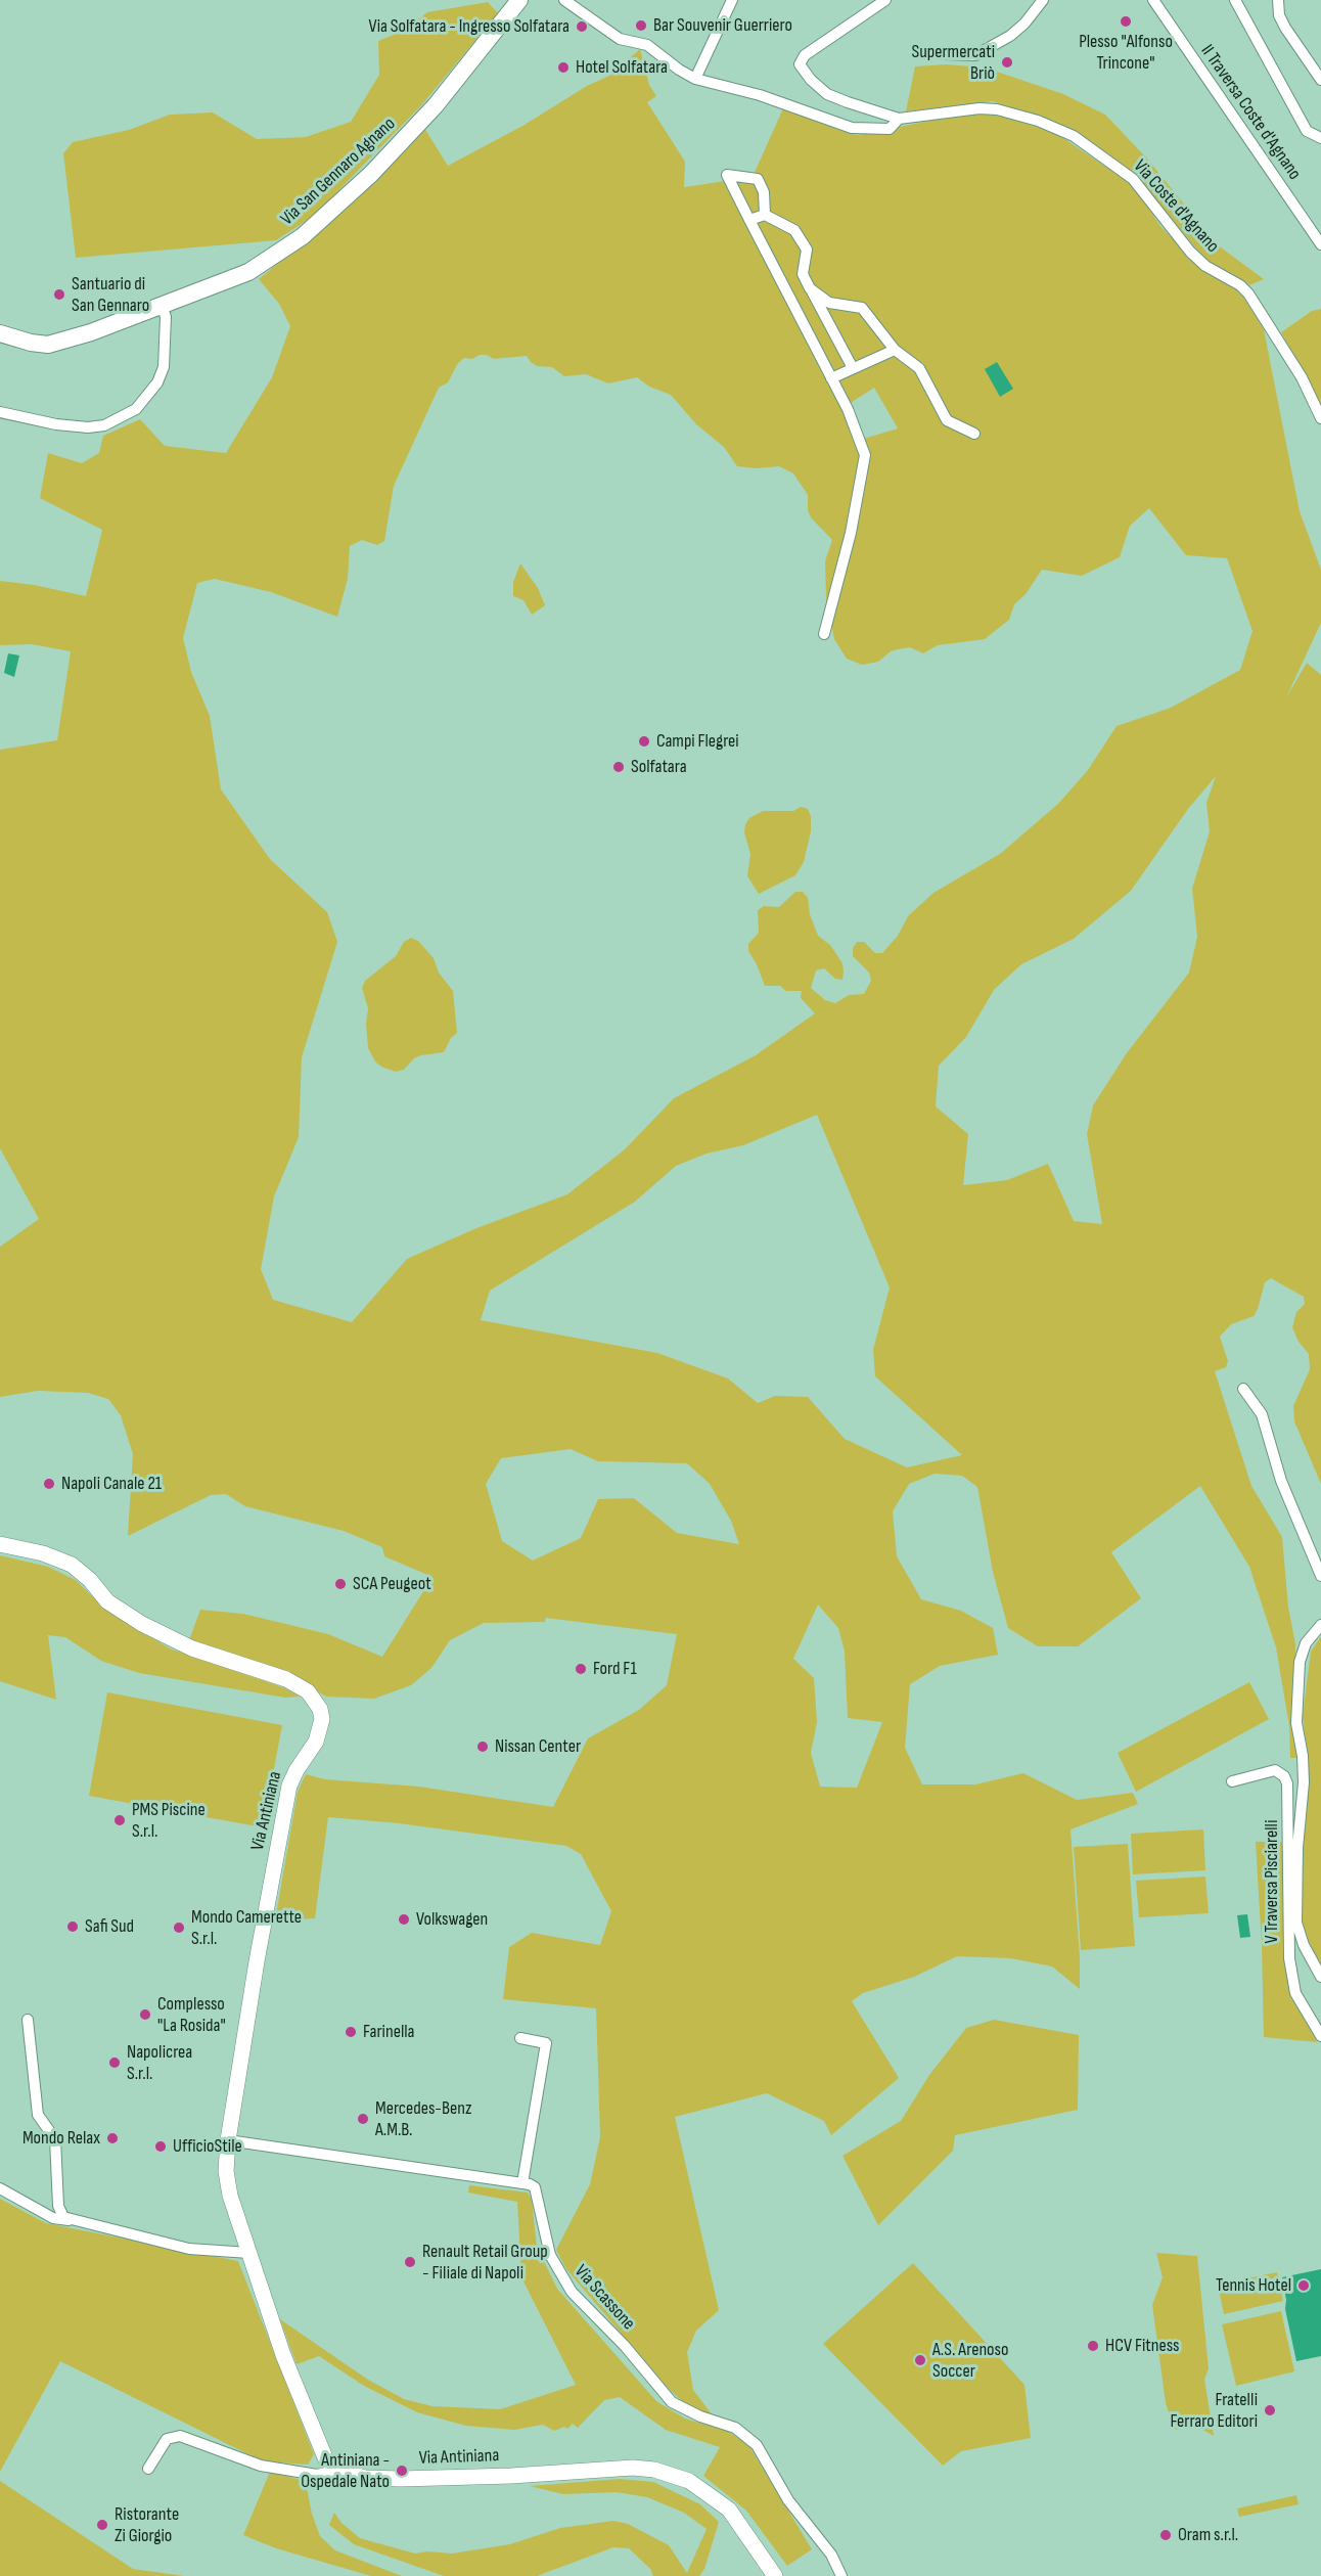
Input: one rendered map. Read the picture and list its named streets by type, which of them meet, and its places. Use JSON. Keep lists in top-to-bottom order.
{
  "streets": {
    "main road": ["Via San Gennaro Agnano"],
    "street": [
      "II Traversa Coste d'Agnano",
      "Via Coste d'Agnano",
      "Via Antiniana",
      "V Traversa Pisciarelli",
      "Via Scassone"
    ]
  },
  "places": [
    "Plesso \"Alfonso Trincone\"",
    "Bar Souvenir Guerriero",
    "Via Solfatara - Ingresso Solfatara",
    "Supermercati Briò",
    "Hotel Solfatara",
    "Santuario di San Gennaro",
    "Campi Flegrei",
    "Solfatara",
    "Napoli Canale 21",
    "SCA Peugeot",
    "Ford F1",
    "Nissan Center",
    "PMS Piscine S.r.l.",
    "Volkswagen",
    "Safi Sud",
    "Mondo Camerette S.r.l.",
    "Complesso \"La Rosida\"",
    "Farinella",
    "Napolicrea S.r.l.",
    "Mercedes-Benz A.M.B.",
    "Mondo Relax",
    "UfficioStile",
    "Renault Retail Group - Filiale di Napoli",
    "Tennis Hotel",
    "HCV Fitness",
    "A.S. Arenoso Soccer",
    "Fratelli Ferraro Editori",
    "Antiniana - Ospedale Nato",
    "Ristorante Zi Giorgio",
    "Oram s.r.l."
  ]
}
